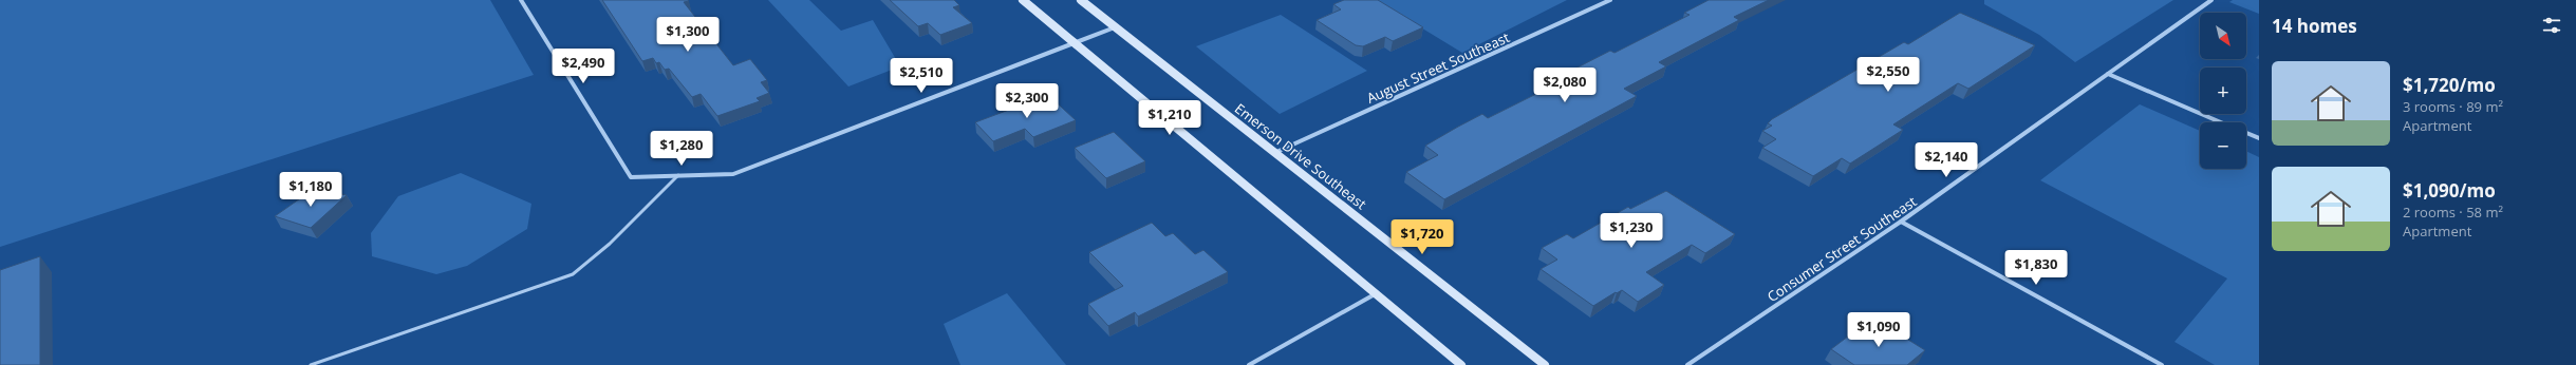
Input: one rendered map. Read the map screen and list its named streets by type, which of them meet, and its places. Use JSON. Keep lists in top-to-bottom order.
{
  "streets": {
    "street": ["August Street Southeast", "Emerson Drive Southeast", "Consumer Street Southeast"]
  },
  "crossings": [
    ["August Street Southeast", "Emerson Drive Southeast"]
  ],
  "north": "bottom right",
  "page": {
    "heading": "14 homes",
    "map_buttons": ["+", "−"],
    "price": [
      "$1,300",
      "$2,490",
      "$2,550",
      "$2,510",
      "$2,080",
      "$2,300",
      "$1,210",
      "$1,280",
      "$2,140",
      "$1,180",
      "$1,230",
      "$1,720",
      "$1,830",
      "$1,090"
    ],
    "list": [
      {
        "name": "$1,720/mo",
        "note": "3 rooms · 89 m² · Apartment"
      },
      {
        "name": "$1,090/mo",
        "note": "2 rooms · 58 m² · Apartment"
      }
    ]
  }
}
